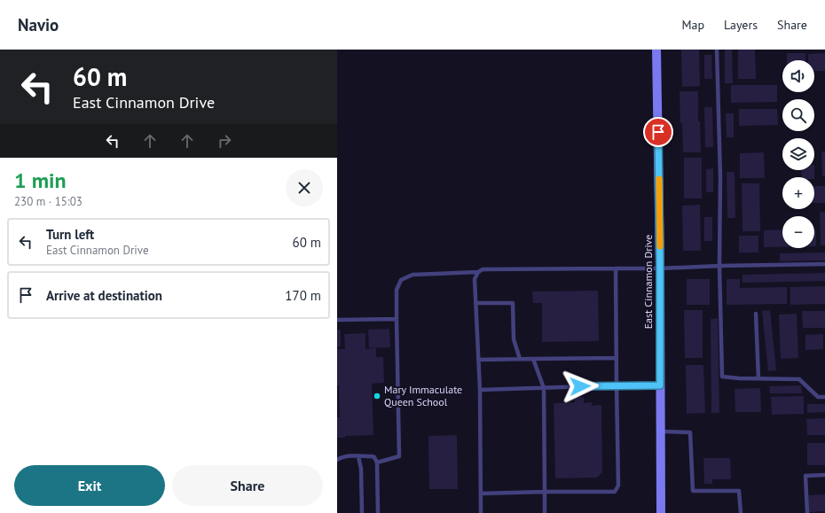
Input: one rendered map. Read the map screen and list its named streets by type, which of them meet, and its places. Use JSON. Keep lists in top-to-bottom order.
{
  "streets": {
    "street": ["East Cinnamon Drive"]
  },
  "places": ["Mary Immaculate Queen School"],
  "page": {
    "header": "Navio",
    "nav": ["Map", "Layers", "Share"],
    "turn": ["60 m", "East Cinnamon Drive"],
    "map_buttons": ["+", "−"],
    "heading": ["1 min", "230 m · 15:03"],
    "list": [
      {
        "name": "Turn left",
        "note": "East Cinnamon Drive",
        "value": "60 m"
      },
      {
        "name": "Arrive at destination",
        "value": "170 m"
      }
    ],
    "buttons": ["Exit", "Share"]
  }
}
